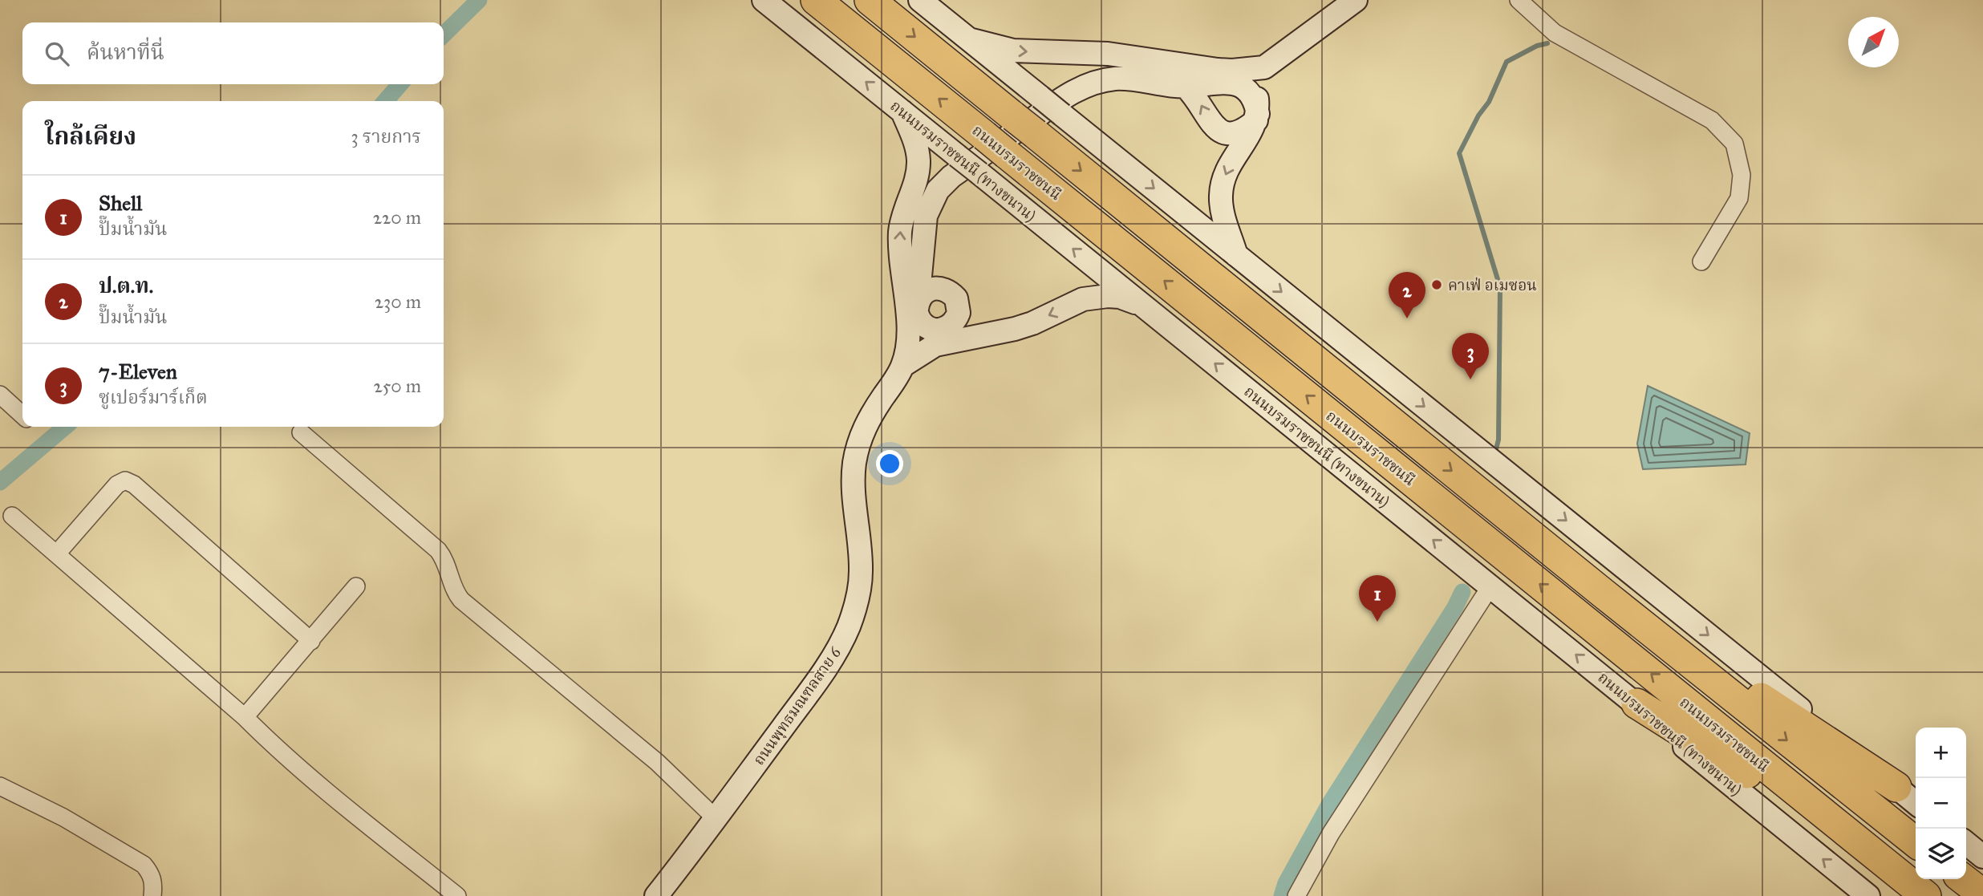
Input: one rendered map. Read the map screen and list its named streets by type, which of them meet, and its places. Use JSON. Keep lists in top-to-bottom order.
{
  "streets": {
    "highway": ["ถนนบรมราชชนนี"],
    "main road": ["ถนนบรมราชชนนี (ทางขนาน)", "ถนนพุทธมณฑลสาย 6"]
  },
  "crossings": [
    ["ถนนบรมราชชนนี (ทางขนาน)", "ถนนพุทธมณฑลสาย 6"]
  ],
  "places": ["คาเฟ่ อเมซอน"],
  "north": "top right",
  "page": {
    "search": "ค้นหาที่นี่",
    "heading": ["ใกล้เคียง", "3 รายการ"],
    "list": [
      {
        "mark": "1",
        "name": "Shell",
        "note": "ปั๊มน้ำมัน",
        "value": "220 m"
      },
      {
        "mark": "2",
        "name": "ป.ต.ท.",
        "note": "ปั๊มน้ำมัน",
        "value": "230 m"
      },
      {
        "mark": "3",
        "name": "7-Eleven",
        "note": "ซูเปอร์มาร์เก็ต",
        "value": "250 m"
      }
    ],
    "pins": ["2", "3", "1"],
    "map_buttons": ["+", "−"]
  }
}
